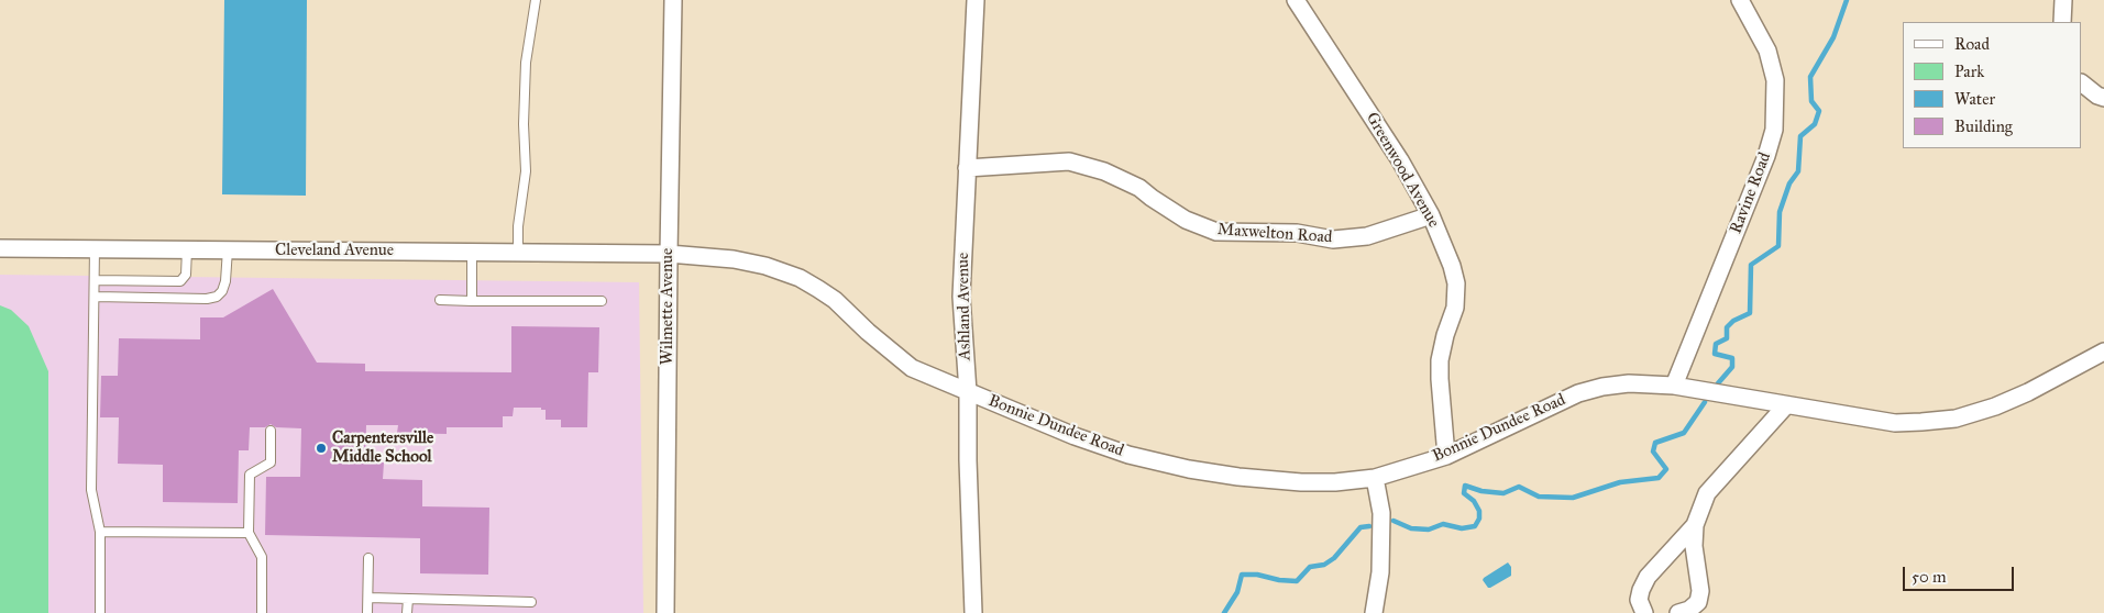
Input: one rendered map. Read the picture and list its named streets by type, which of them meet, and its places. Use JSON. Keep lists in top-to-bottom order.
{
  "streets": {
    "street": [
      "Greenwood Avenue",
      "Ravine Road",
      "Maxwelton Road",
      "Cleveland Avenue",
      "Wilmette Avenue",
      "Ashland Avenue",
      "Bonnie Dundee Road"
    ]
  },
  "crossings": [
    ["Greenwood Avenue", "Maxwelton Road"],
    ["Greenwood Avenue", "Bonnie Dundee Road"],
    ["Ravine Road", "Bonnie Dundee Road"],
    ["Maxwelton Road", "Ashland Avenue"],
    ["Cleveland Avenue", "Wilmette Avenue"],
    ["Cleveland Avenue", "Bonnie Dundee Road"],
    ["Wilmette Avenue", "Bonnie Dundee Road"],
    ["Ashland Avenue", "Bonnie Dundee Road"]
  ],
  "places": ["Carpentersville Middle School"],
  "legend": [
    "Road",
    "Park",
    "Water",
    "Building"
  ],
  "scale_bar": "50 m"
}
